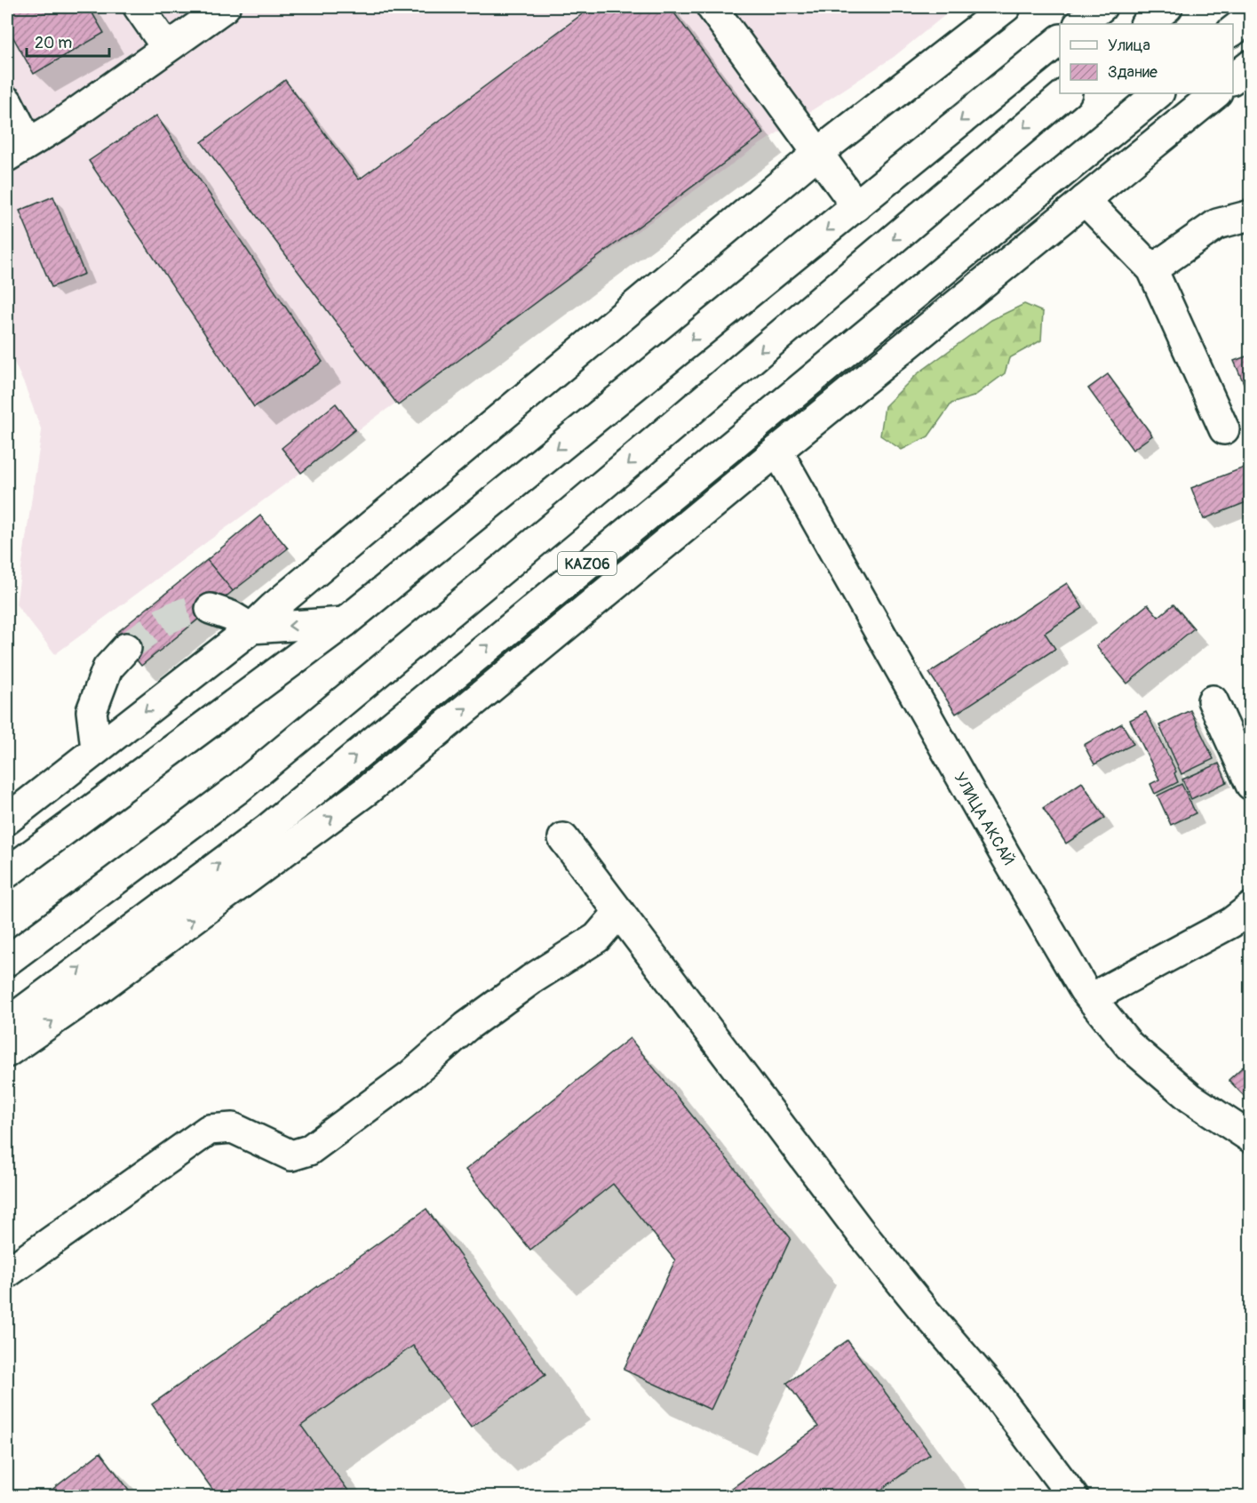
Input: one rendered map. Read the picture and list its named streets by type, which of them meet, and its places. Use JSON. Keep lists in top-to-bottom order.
{
  "streets": {
    "main road": ["KАZ06", "УЛИЦА АКСАЙ"]
  },
  "legend": ["Улица", "Здание"],
  "scale_bar": "20 m"
}
